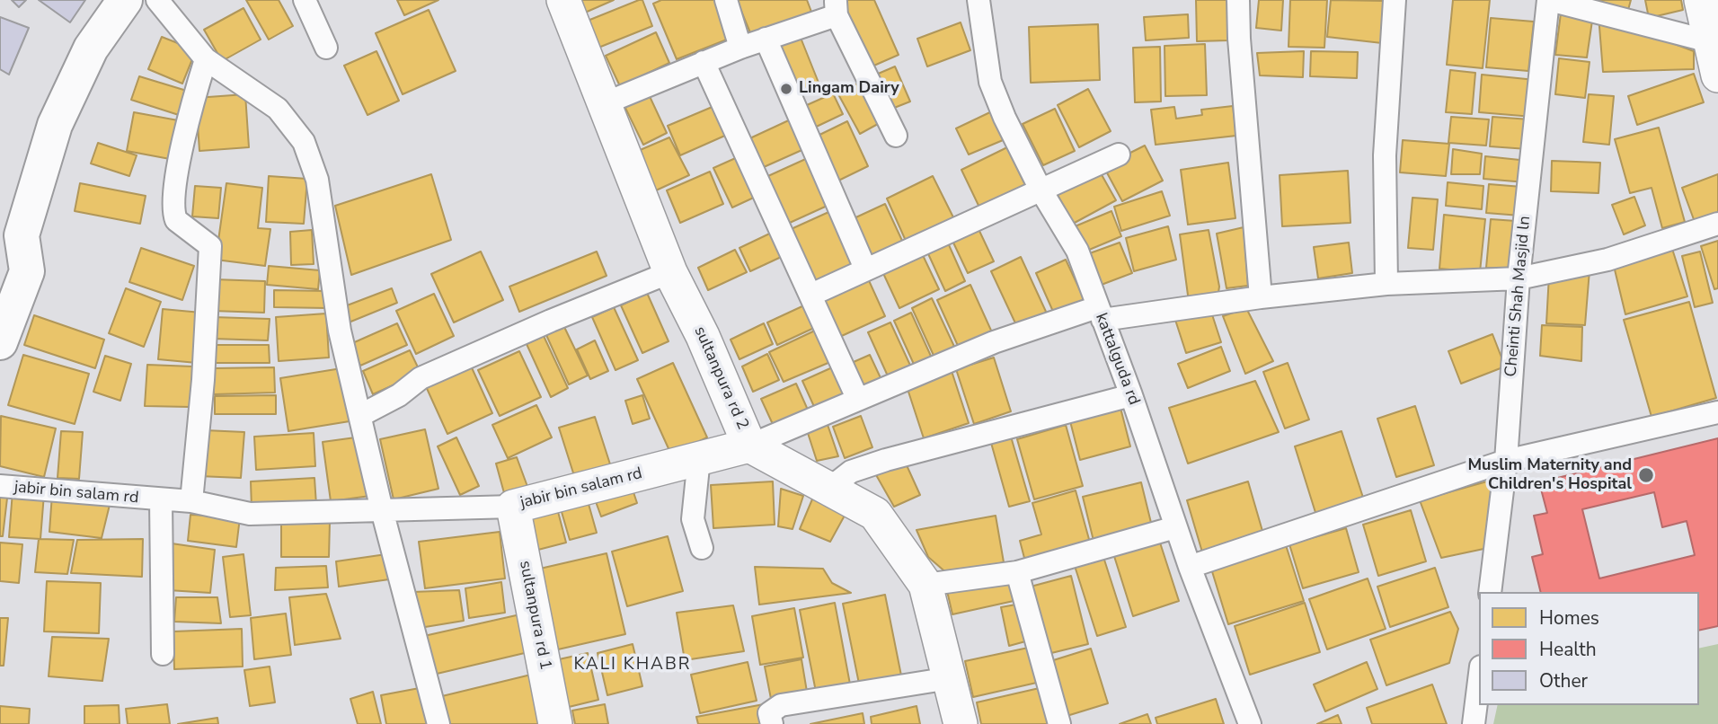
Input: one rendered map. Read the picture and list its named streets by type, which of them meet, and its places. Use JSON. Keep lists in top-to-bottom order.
{
  "streets": {
    "street": [
      "Cheinti Shah Masjid ln",
      "kattalguda rd",
      "sultanpura rd 2",
      "jabir bin salam rd",
      "sultanpura rd 1"
    ]
  },
  "crossings": [
    ["Cheinti Shah Masjid ln", "jabir bin salam rd"],
    ["kattalguda rd", "jabir bin salam rd"],
    ["sultanpura rd 2", "jabir bin salam rd"],
    ["jabir bin salam rd", "sultanpura rd 1"]
  ],
  "districts": ["KALI KHABR"],
  "places": ["Lingam Dairy", "Muslim Maternity and Children's Hospital"],
  "legend": ["Homes", "Health", "Other"]
}
